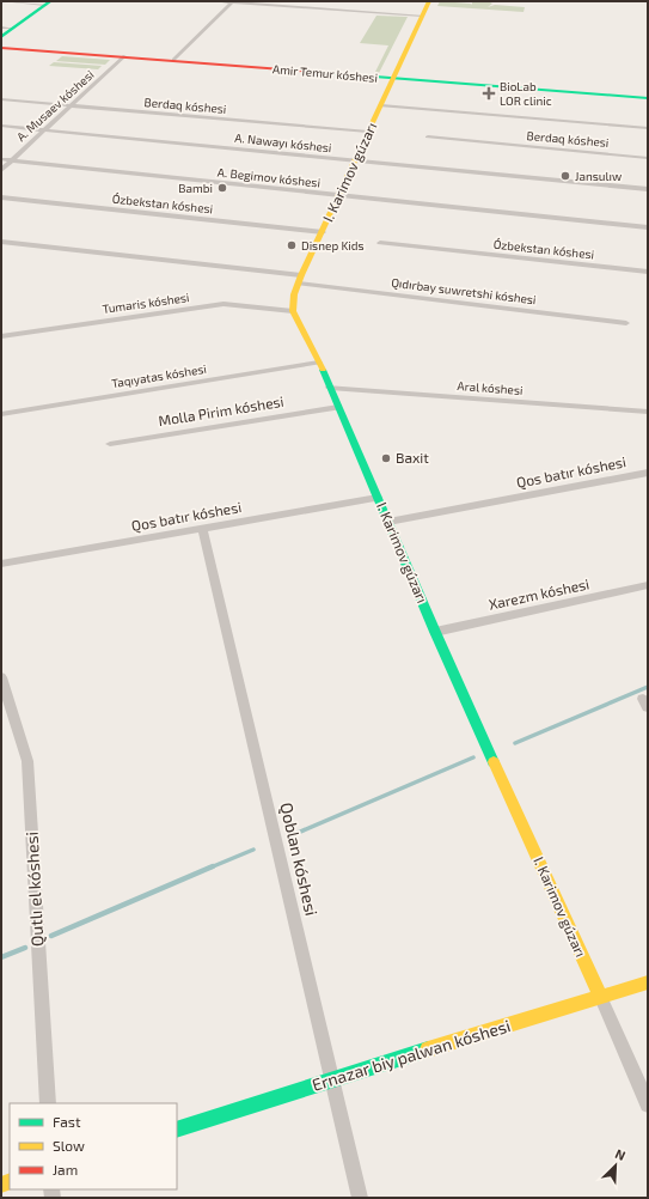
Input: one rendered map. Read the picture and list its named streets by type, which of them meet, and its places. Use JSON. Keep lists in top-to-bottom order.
{
  "streets": {
    "street": [
      "Amir Temur kóshesi",
      "A. Musaev kóshesi",
      "Berdaq kóshesi",
      "A. Nawayı kóshesi",
      "I. Karimov gúzarı",
      "A. Begimov kóshesi",
      "Ózbekstan kóshesi",
      "Qıdırbay suwretshi kóshesi",
      "Tumaris kóshesi",
      "Taqıyatas kóshesi",
      "Aral kóshesi",
      "Molla Pirim kóshesi",
      "Qos batır kóshesi",
      "Xarezm kóshesi",
      "Qoblan kóshesi",
      "Qutlı el kóshesi",
      "Ernazar biy palwan kóshesi"
    ]
  },
  "crossings": [
    ["Amir Temur kóshesi", "A. Musaev kóshesi"],
    ["Amir Temur kóshesi", "I. Karimov gúzarı"],
    ["A. Musaev kóshesi", "Berdaq kóshesi"],
    ["A. Musaev kóshesi", "A. Nawayı kóshesi"],
    ["A. Musaev kóshesi", "A. Begimov kóshesi"],
    ["Berdaq kóshesi", "I. Karimov gúzarı"],
    ["A. Nawayı kóshesi", "I. Karimov gúzarı"],
    ["I. Karimov gúzarı", "A. Begimov kóshesi"],
    ["I. Karimov gúzarı", "Ózbekstan kóshesi"],
    ["I. Karimov gúzarı", "Qıdırbay suwretshi kóshesi"],
    ["I. Karimov gúzarı", "Tumaris kóshesi"],
    ["I. Karimov gúzarı", "Taqıyatas kóshesi"],
    ["I. Karimov gúzarı", "Aral kóshesi"],
    ["I. Karimov gúzarı", "Molla Pirim kóshesi"],
    ["I. Karimov gúzarı", "Qos batır kóshesi"],
    ["I. Karimov gúzarı", "Xarezm kóshesi"],
    ["I. Karimov gúzarı", "Ernazar biy palwan kóshesi"],
    ["Qos batır kóshesi", "Qoblan kóshesi"],
    ["Qoblan kóshesi", "Ernazar biy palwan kóshesi"]
  ],
  "places": {
    "health": ["BioLab LOR clinic"],
    "other": [
      "Jansulıw",
      "Bambi",
      "Disnep Kids",
      "Baxit"
    ]
  },
  "legend": ["Fast", "Slow", "Jam"],
  "north": "top right"
}
